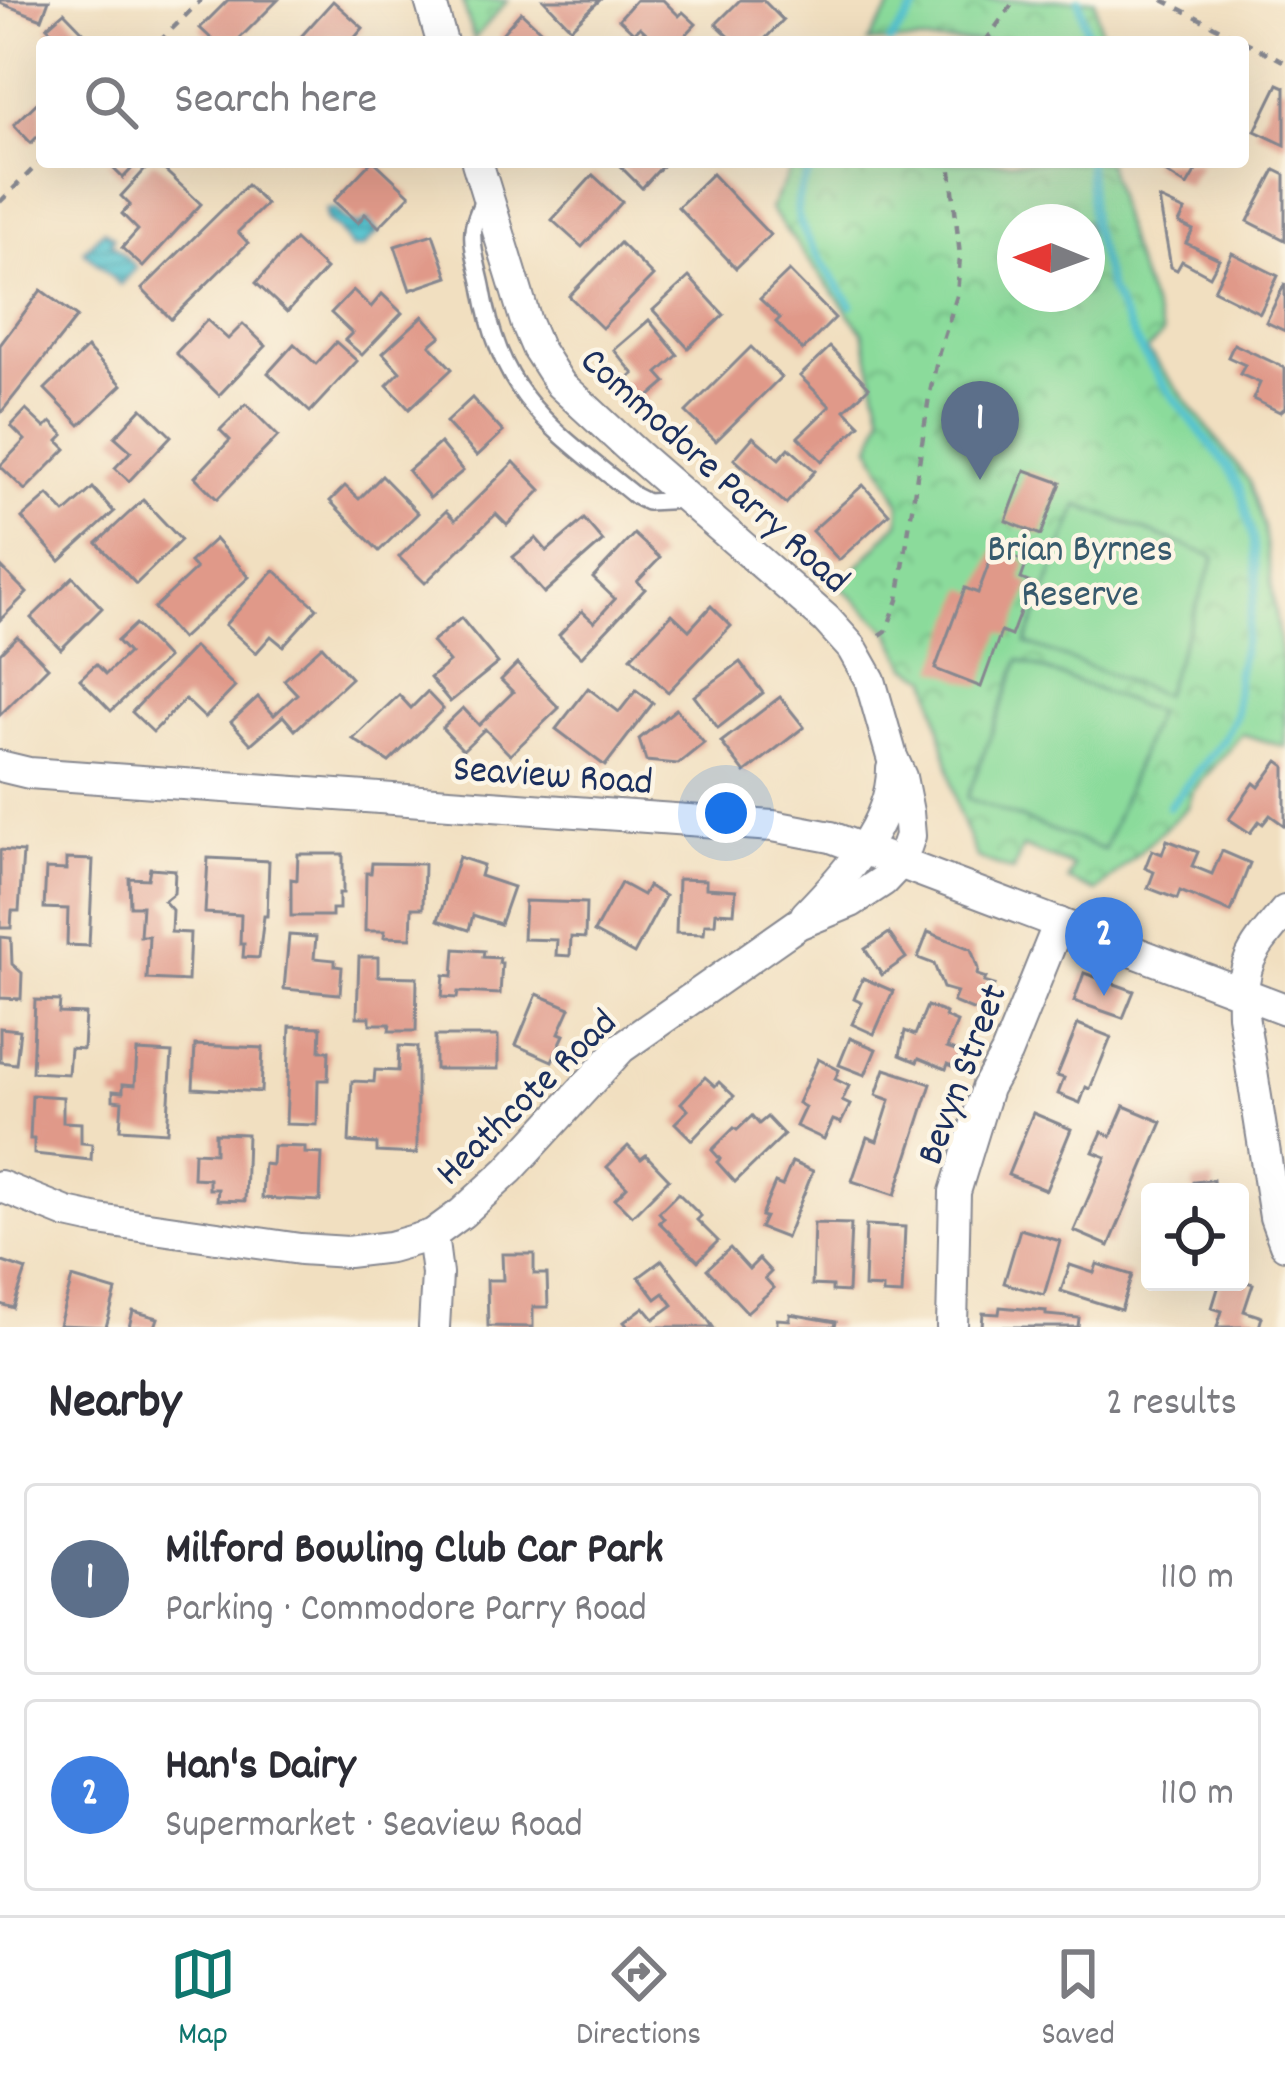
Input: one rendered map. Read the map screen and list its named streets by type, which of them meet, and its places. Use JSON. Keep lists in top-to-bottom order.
{
  "streets": {
    "street": [
      "Commodore Parry Road",
      "Seaview Road",
      "Bevyn Street",
      "Heathcote Road"
    ]
  },
  "crossings": [
    ["Commodore Parry Road", "Seaview Road"],
    ["Commodore Parry Road", "Heathcote Road"],
    ["Seaview Road", "Bevyn Street"],
    ["Seaview Road", "Heathcote Road"]
  ],
  "parks": ["Brian Byrnes Reserve"],
  "north": "left",
  "page": {
    "search": "Search here",
    "pins": ["1", "2"],
    "heading": ["Nearby", "2 results"],
    "list": [
      {
        "mark": "1",
        "name": "Milford Bowling Club Car Park",
        "note": "Parking · Commodore Parry Road",
        "value": "110 m"
      },
      {
        "mark": "2",
        "name": "Han's Dairy",
        "note": "Supermarket · Seaview Road",
        "value": "110 m"
      }
    ],
    "nav": ["Map", "Directions", "Saved"]
  }
}
